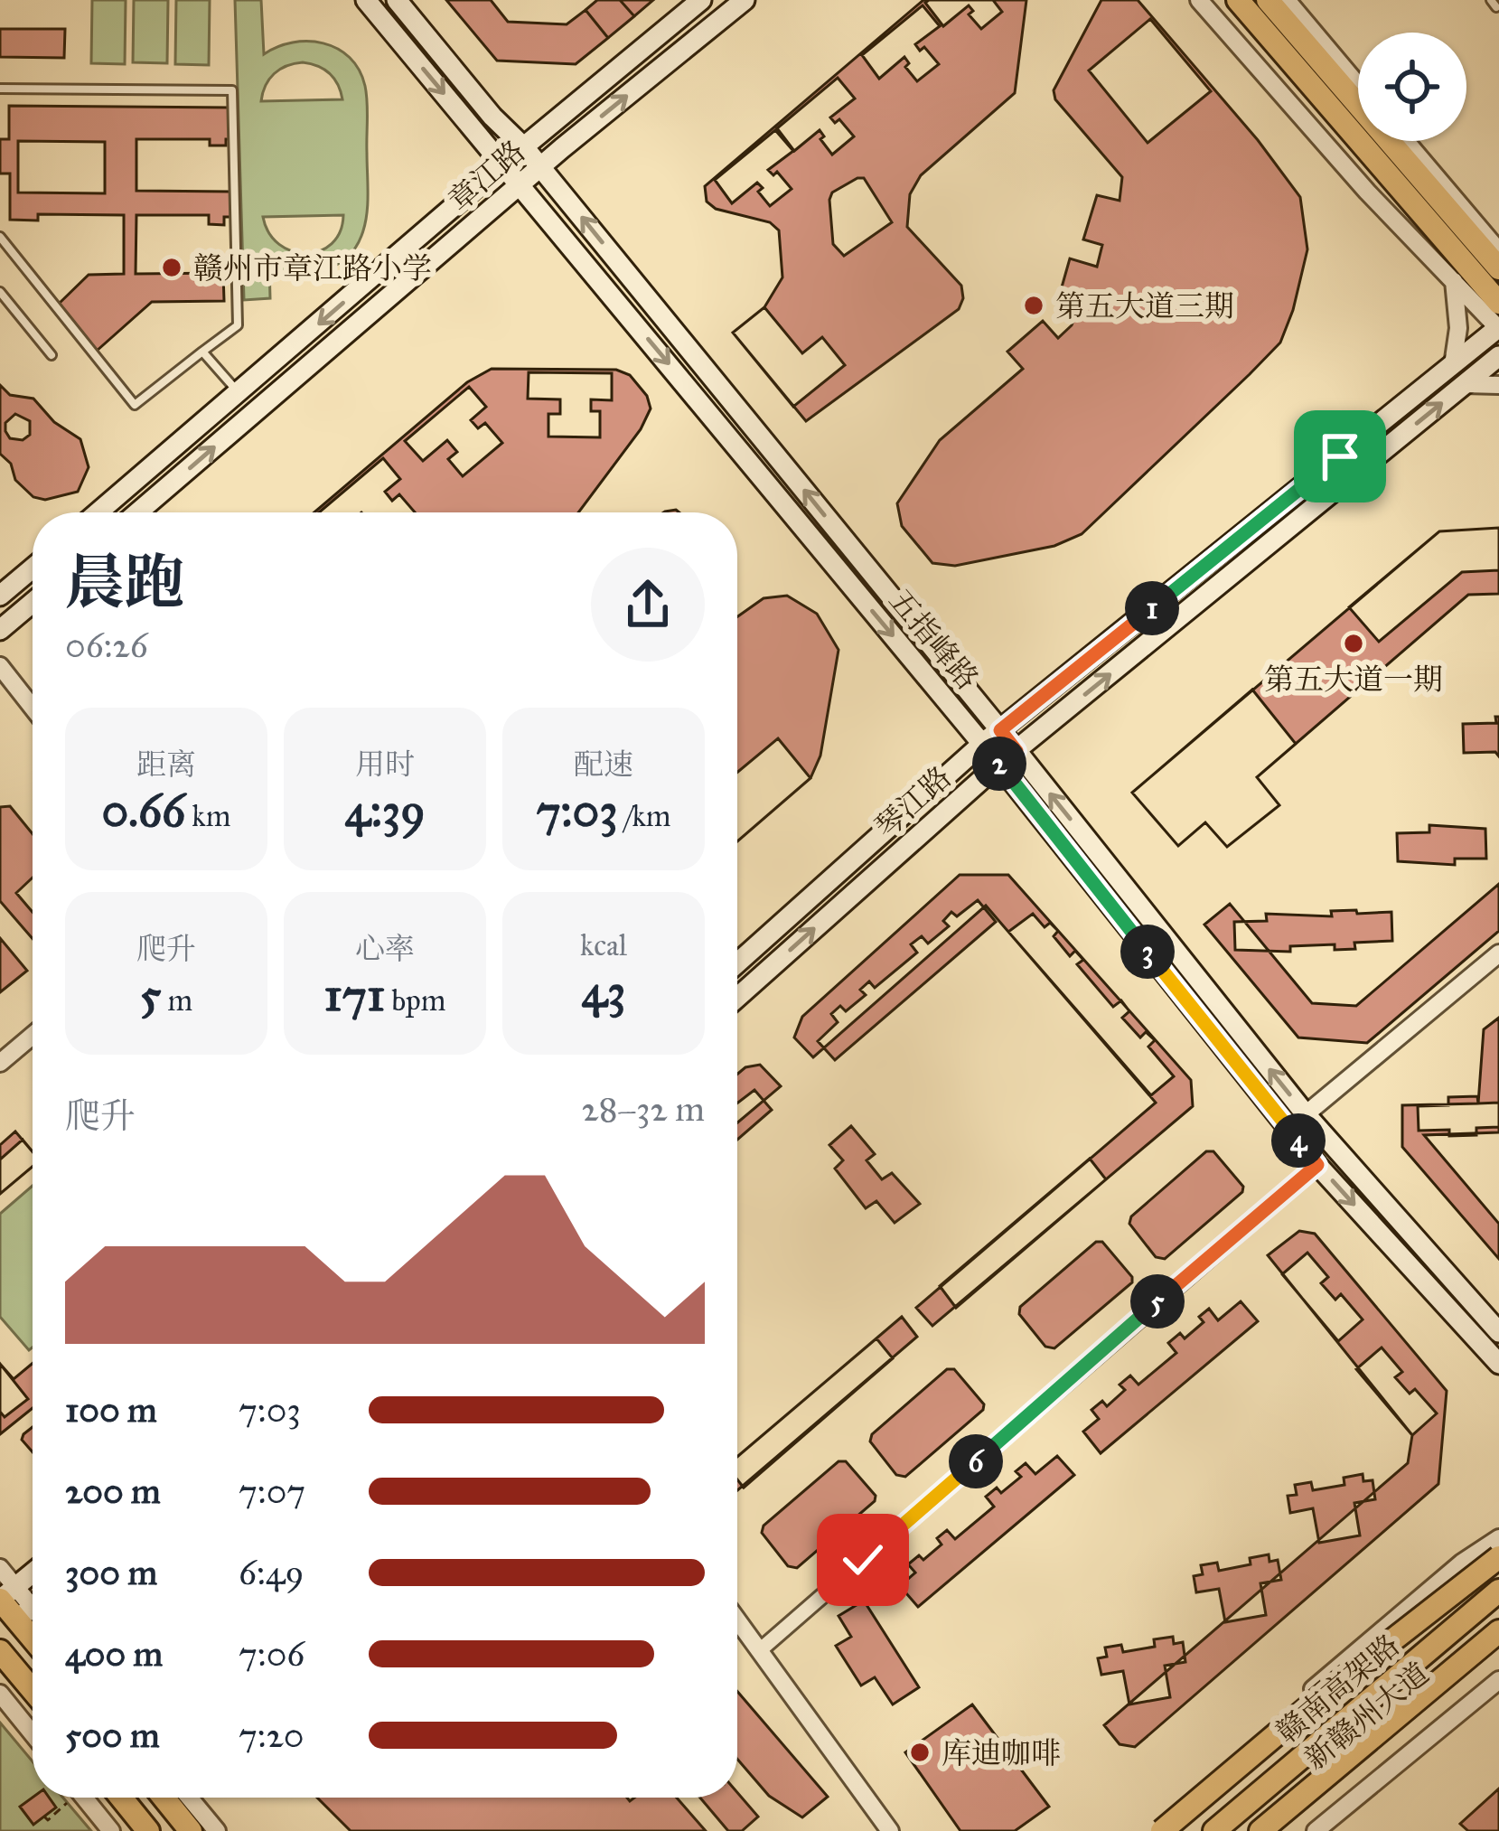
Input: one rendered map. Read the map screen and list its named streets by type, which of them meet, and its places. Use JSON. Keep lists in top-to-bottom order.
{
  "streets": {
    "main road": [
      "章江路",
      "五指峰路",
      "琴江路",
      "赣南高架路",
      "新赣州大道"
    ]
  },
  "crossings": [
    ["章江路", "五指峰路"],
    ["五指峰路", "琴江路"]
  ],
  "places": [
    "赣州市章江路小学",
    "第五大道三期",
    "第五大道一期",
    "库迪咖啡"
  ],
  "page": {
    "heading": ["晨跑", "06:26"],
    "pins": [
      "1",
      "2",
      "3",
      "4",
      "5",
      "6"
    ],
    "stats": [
      ["距离", "0.66 km"],
      ["用时", "4:39"],
      ["配速", "7:03 /km"],
      ["爬升", "5 m"],
      ["心率", "171 bpm"],
      ["kcal", "43"]
    ],
    "chart": ["爬升", "28–32 m"],
    "list": [
      {
        "name": "100 m",
        "note": "7:03"
      },
      {
        "name": "200 m",
        "note": "7:07"
      },
      {
        "name": "300 m",
        "note": "6:49"
      },
      {
        "name": "400 m",
        "note": "7:06"
      },
      {
        "name": "500 m",
        "note": "7:20"
      }
    ]
  }
}
